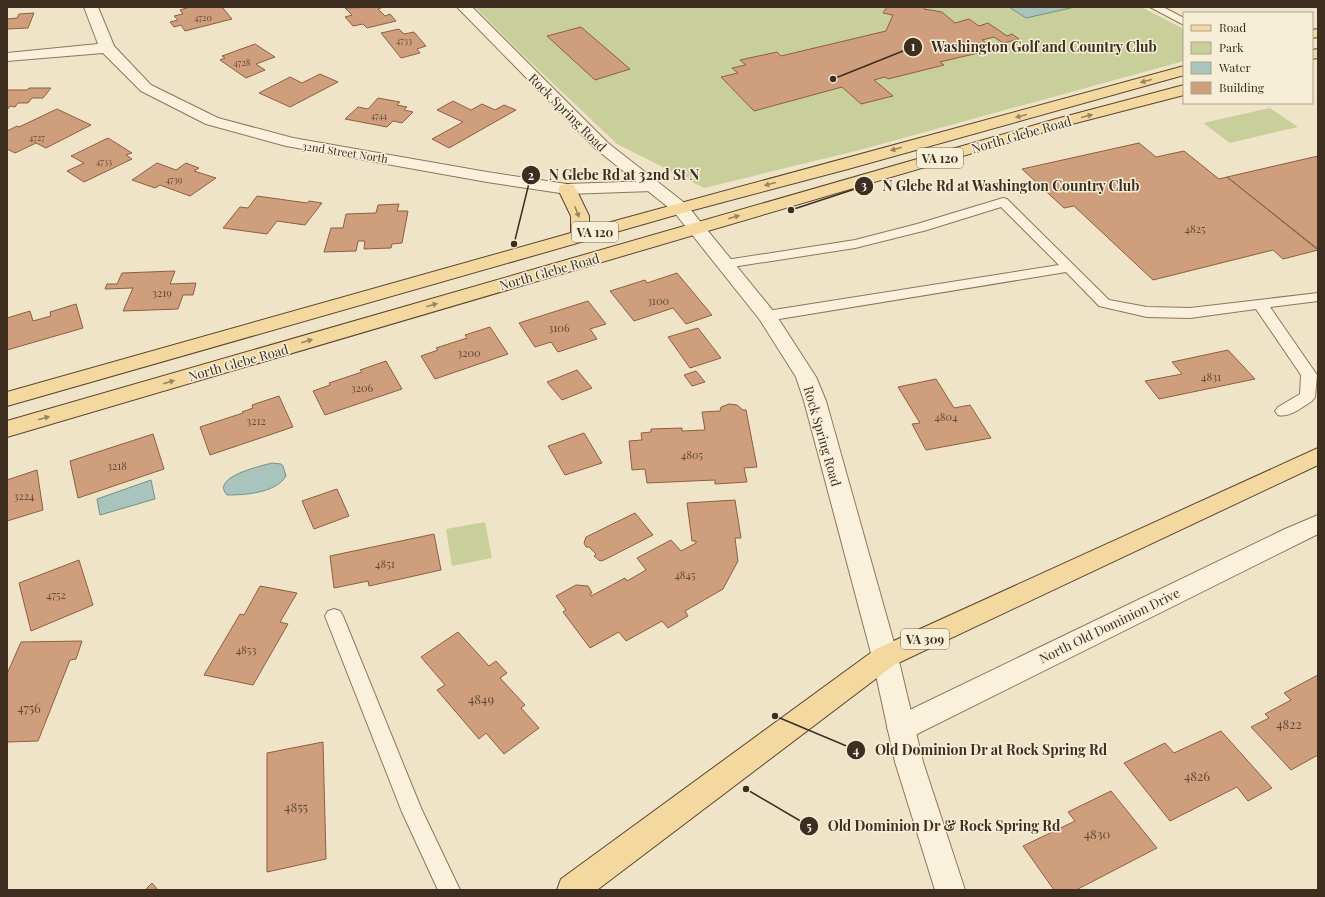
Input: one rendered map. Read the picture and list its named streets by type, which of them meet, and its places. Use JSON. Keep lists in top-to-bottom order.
{
  "streets": {
    "main road": ["North Glebe Road", "VA 120", "VA 309"],
    "street": ["Rock Spring Road", "32nd Street North", "North Old Dominion Drive"]
  },
  "crossings": [
    ["Rock Spring Road", "North Glebe Road"],
    ["Rock Spring Road", "32nd Street North"],
    ["Rock Spring Road", "North Old Dominion Drive"],
    ["Rock Spring Road", "VA 309"]
  ],
  "places": [
    "Washington Golf and Country Club",
    "N Glebe Rd at Washington Country Club",
    "N Glebe Rd at 32nd St N",
    "Old Dominion Dr at Rock Spring Rd",
    "Old Dominion Dr & Rock Spring Rd"
  ],
  "house_numbers": [
    "4720",
    "4733",
    "4728",
    "4744",
    "4727",
    "4733",
    "4739",
    "4825",
    "3219",
    "3100",
    "3106",
    "3200",
    "4831",
    "3206",
    "4804",
    "3212",
    "4805",
    "3218",
    "3224",
    "4851",
    "4845",
    "4752",
    "4853",
    "4849",
    "4756",
    "4822",
    "4826",
    "4855",
    "4830"
  ],
  "legend": [
    "Road",
    "Park",
    "Water",
    "Building"
  ]
}
